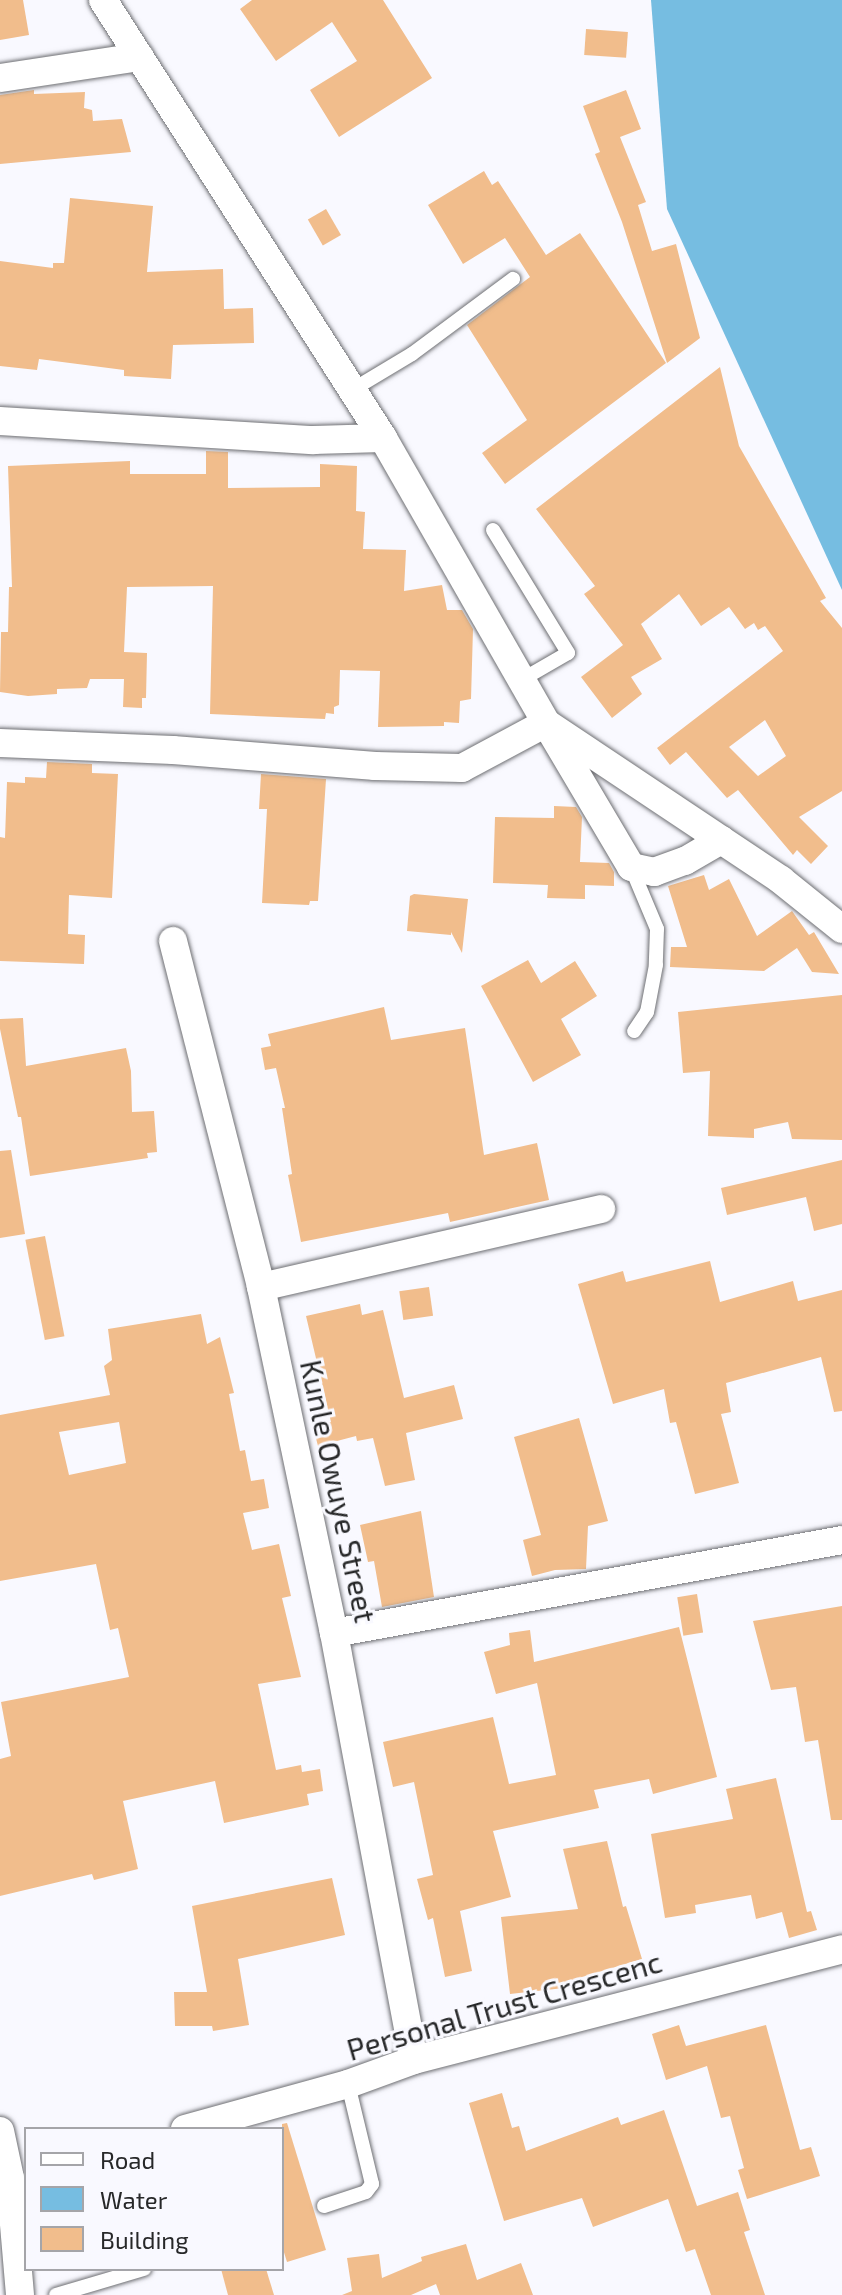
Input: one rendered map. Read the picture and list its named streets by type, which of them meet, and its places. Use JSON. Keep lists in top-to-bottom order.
{
  "streets": {
    "street": ["Kunle Owuye Street", "Personal Trust Crescenc"]
  },
  "crossings": [
    ["Kunle Owuye Street", "Personal Trust Crescenc"]
  ],
  "legend": ["Road", "Water", "Building"]
}
